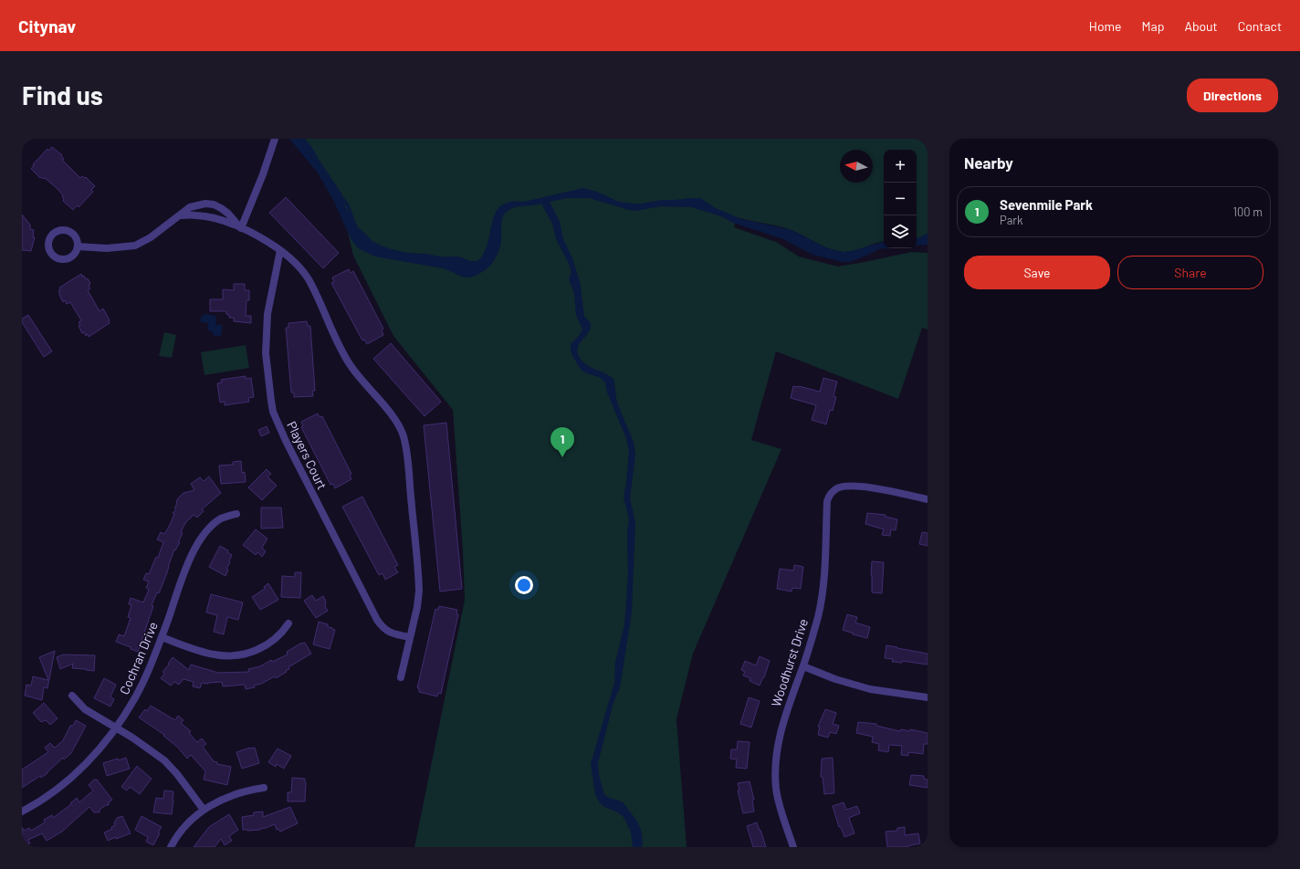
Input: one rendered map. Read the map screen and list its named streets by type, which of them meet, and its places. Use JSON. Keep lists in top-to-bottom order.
{
  "streets": {
    "street": ["Players Court", "Cochran Drive", "Woodhurst Drive"]
  },
  "north": "left",
  "page": {
    "header": "Citynav",
    "nav": [
      "Home",
      "Map",
      "About",
      "Contact"
    ],
    "buttons": [
      "Directions",
      ["Save", "Share"]
    ],
    "title": "Find us",
    "heading": "Nearby",
    "map_buttons": ["+", "−"],
    "list": [
      {
        "mark": "1",
        "name": "Sevenmile Park",
        "note": "Park",
        "value": "100 m"
      }
    ],
    "pins": "1"
  }
}
